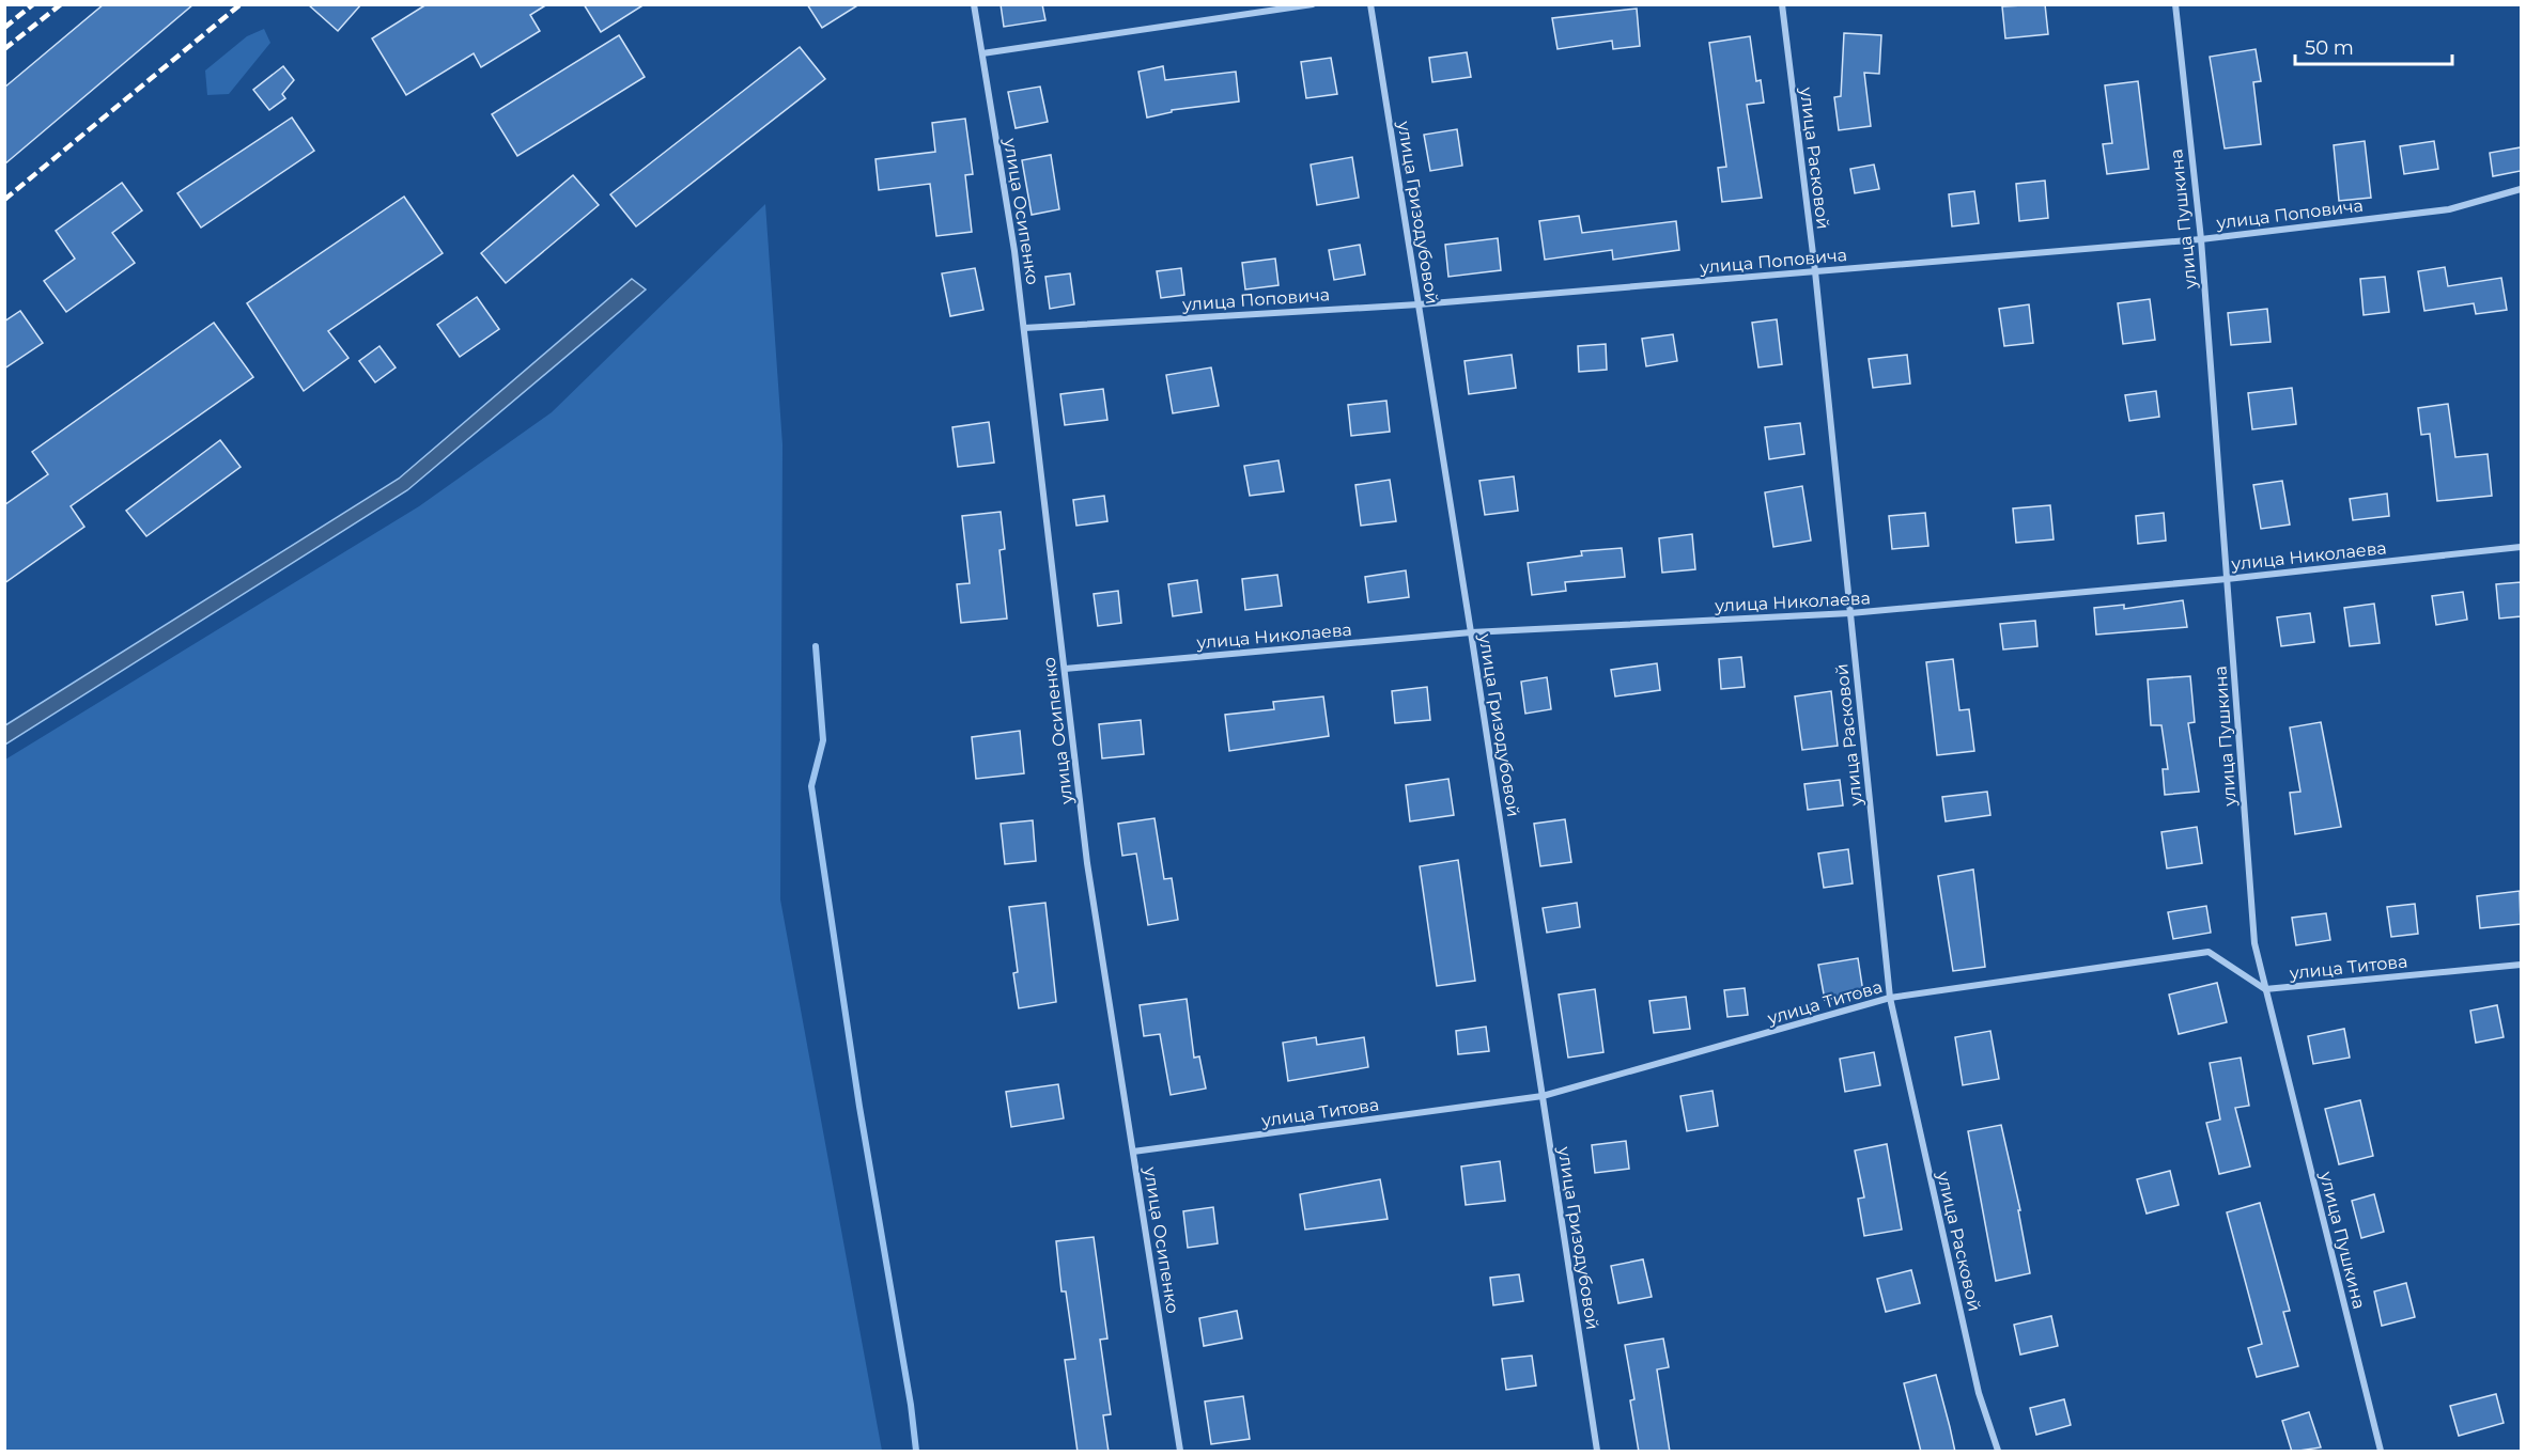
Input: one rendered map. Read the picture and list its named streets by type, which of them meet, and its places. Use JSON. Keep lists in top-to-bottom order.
{
  "streets": {
    "street": [
      "улица Расковой",
      "улица Осипенко",
      "улица Гризодубовой",
      "улица Поповича",
      "улица Пушкина",
      "улица Николаева",
      "улица Титова"
    ]
  },
  "crossings": [
    ["улица Расковой", "улица Поповича"],
    ["улица Расковой", "улица Николаева"],
    ["улица Расковой", "улица Титова"],
    ["улица Осипенко", "улица Поповича"],
    ["улица Осипенко", "улица Николаева"],
    ["улица Осипенко", "улица Титова"],
    ["улица Гризодубовой", "улица Поповича"],
    ["улица Гризодубовой", "улица Николаева"],
    ["улица Гризодубовой", "улица Титова"],
    ["улица Поповича", "улица Пушкина"],
    ["улица Пушкина", "улица Николаева"],
    ["улица Пушкина", "улица Титова"]
  ],
  "scale_bar": "50 m"
}
